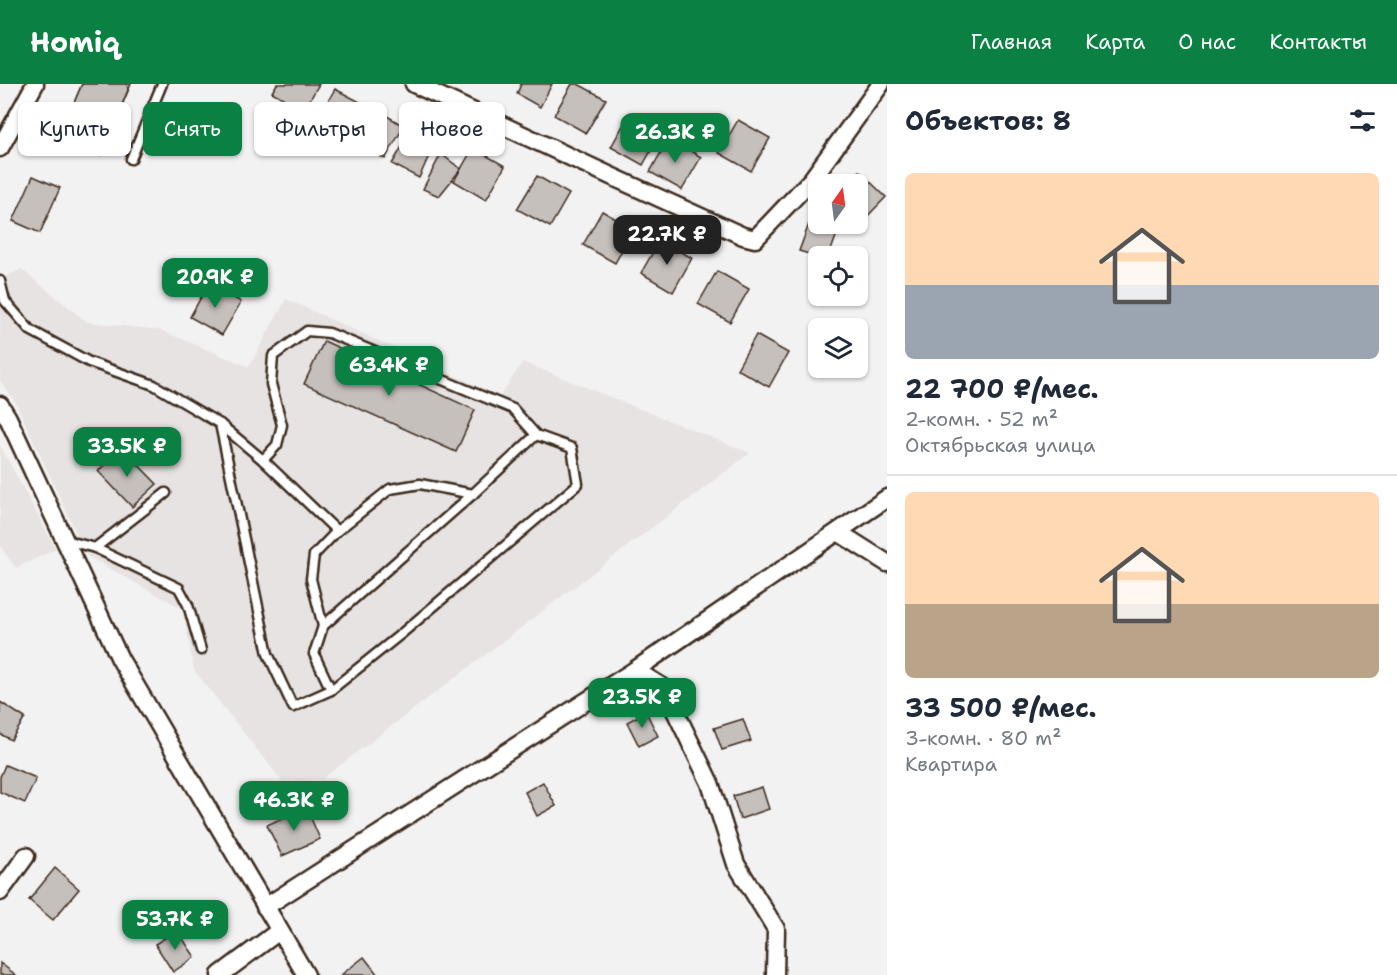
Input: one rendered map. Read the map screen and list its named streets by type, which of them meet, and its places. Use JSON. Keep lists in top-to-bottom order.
{
  "north": "top",
  "page": {
    "header": "Homiq",
    "nav": [
      "Главная",
      "Карта",
      "О нас",
      "Контакты"
    ],
    "heading": "Объектов: 8",
    "chip": [
      "Купить",
      "Снять",
      "Фильтры",
      "Новое"
    ],
    "price": [
      "26.3K ₽",
      "22.7K ₽",
      "20.9K ₽",
      "63.4K ₽",
      "33.5K ₽",
      "23.5K ₽",
      "46.3K ₽",
      "53.7K ₽"
    ],
    "list": [
      {
        "name": "22 700 ₽/мес.",
        "note": "2-комн. · 52 m² · Октябрьская улица"
      },
      {
        "name": "33 500 ₽/мес.",
        "note": "3-комн. · 80 m² · Квартира"
      }
    ]
  }
}
